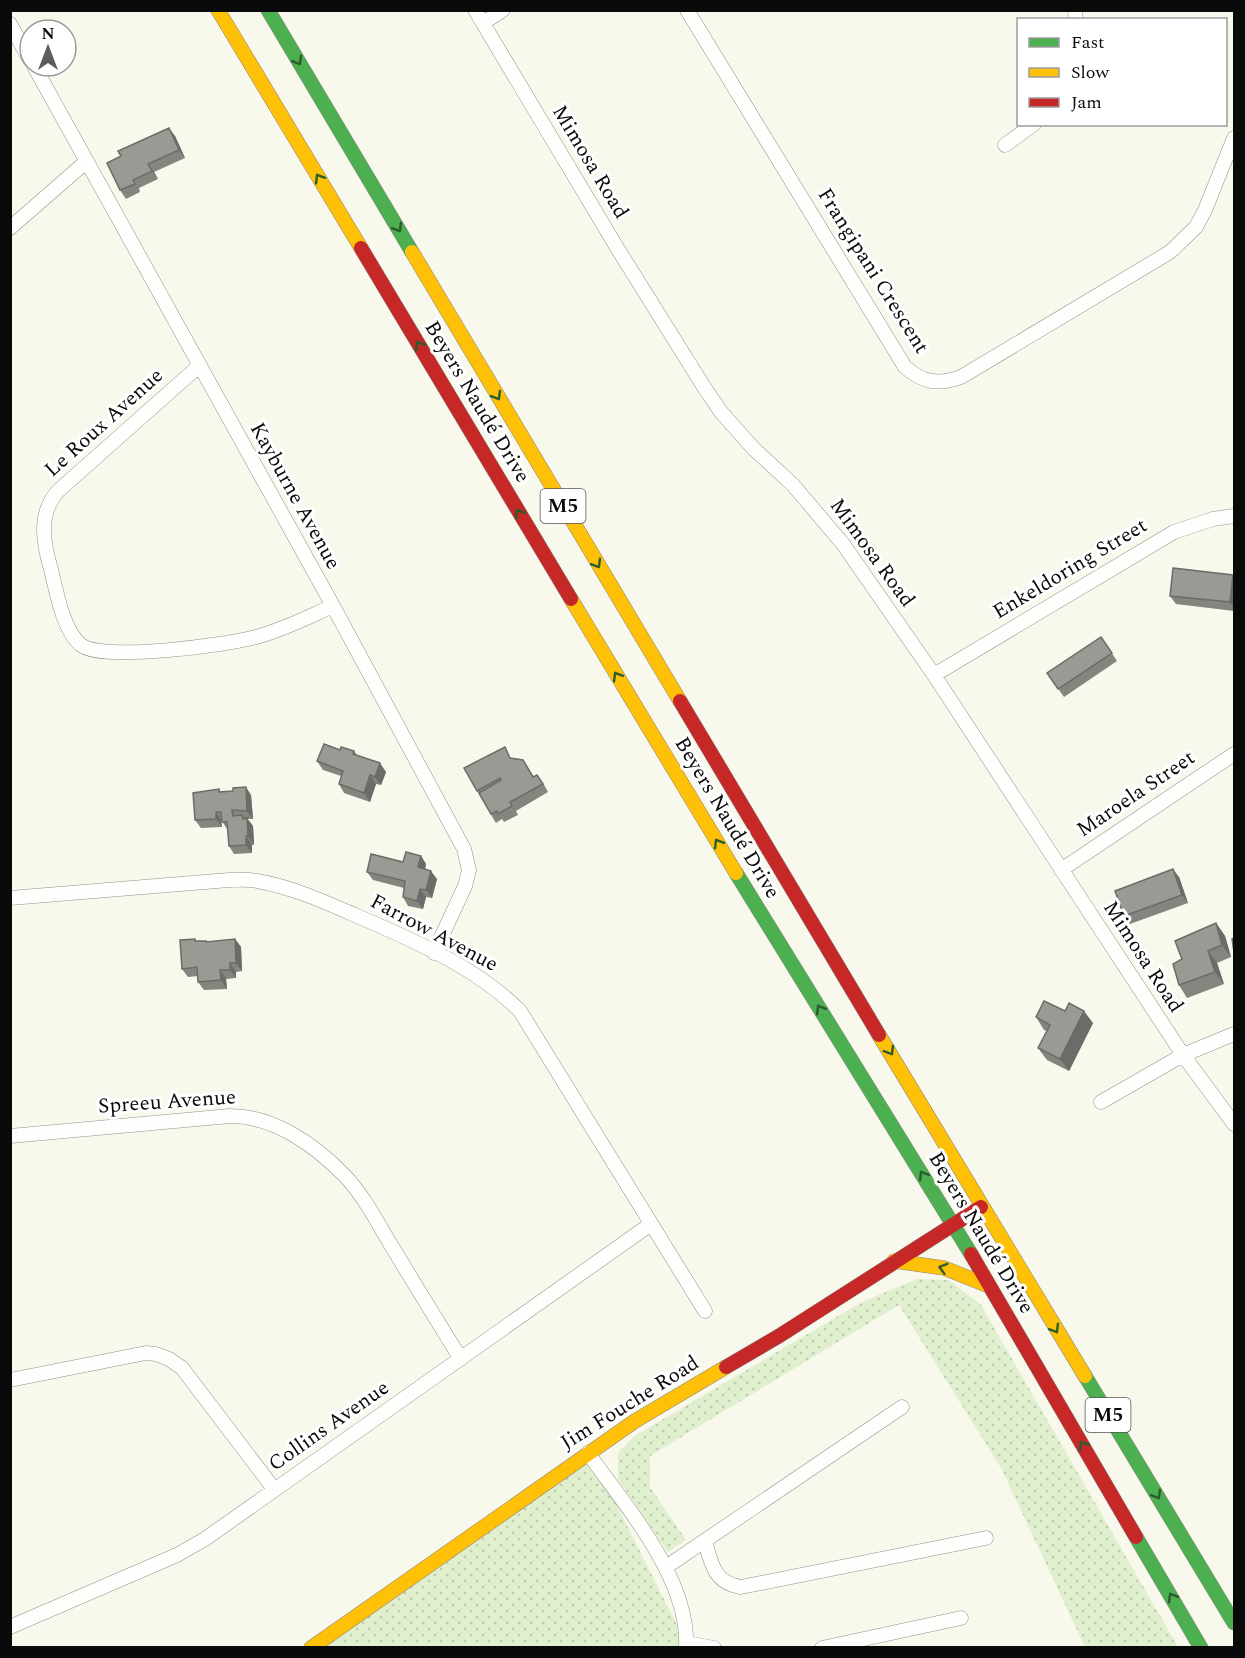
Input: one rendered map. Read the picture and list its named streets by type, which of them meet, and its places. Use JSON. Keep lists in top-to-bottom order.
{
  "streets": {
    "main road": ["Beyers Naudé Drive", "M5", "Jim Fouche Road"],
    "street": [
      "Mimosa Road",
      "Frangipani Crescent",
      "Le Roux Avenue",
      "Kayburne Avenue",
      "Enkeldoring Street",
      "Maroela Street",
      "Farrow Avenue",
      "Spreeu Avenue",
      "Collins Avenue"
    ]
  },
  "crossings": [
    ["Mimosa Road", "Enkeldoring Street"],
    ["Mimosa Road", "Maroela Street"],
    ["Beyers Naudé Drive", "Jim Fouche Road"],
    ["Le Roux Avenue", "Kayburne Avenue"],
    ["Kayburne Avenue", "Farrow Avenue"],
    ["Farrow Avenue", "Collins Avenue"],
    ["Spreeu Avenue", "Collins Avenue"]
  ],
  "legend": ["Fast", "Slow", "Jam"],
  "north": "top"
}
